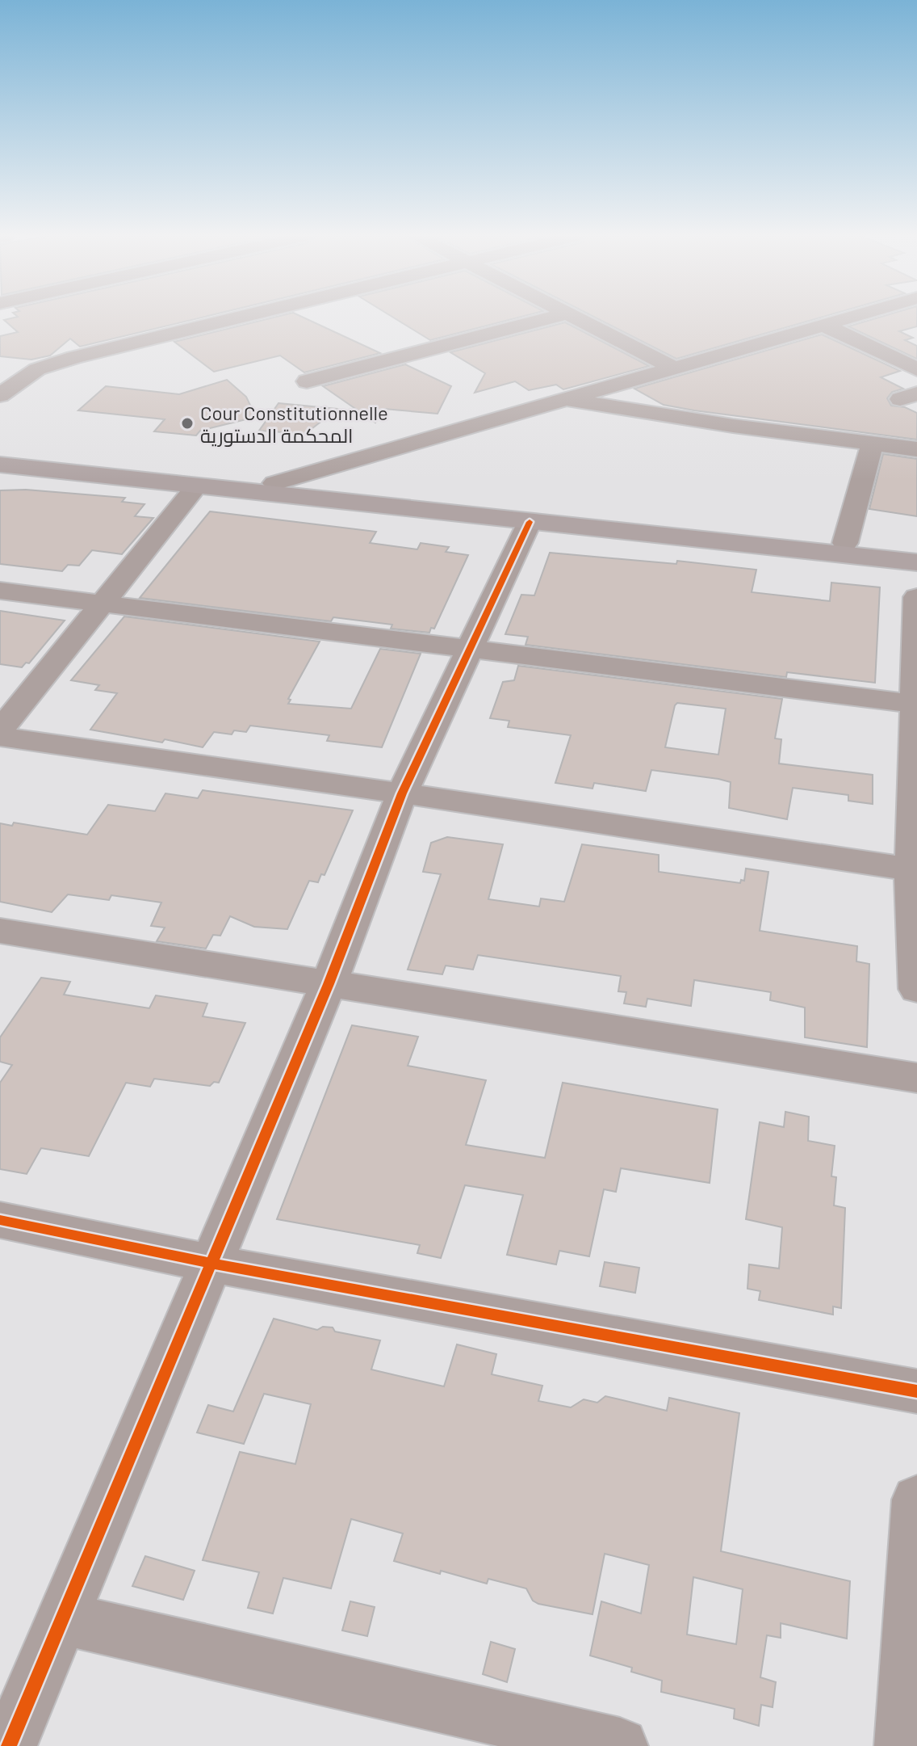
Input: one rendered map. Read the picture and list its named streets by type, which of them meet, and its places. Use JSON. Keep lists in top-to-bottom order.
{
  "places": ["Cour Constitutionnelle المحكمة الدستورية"]
}
